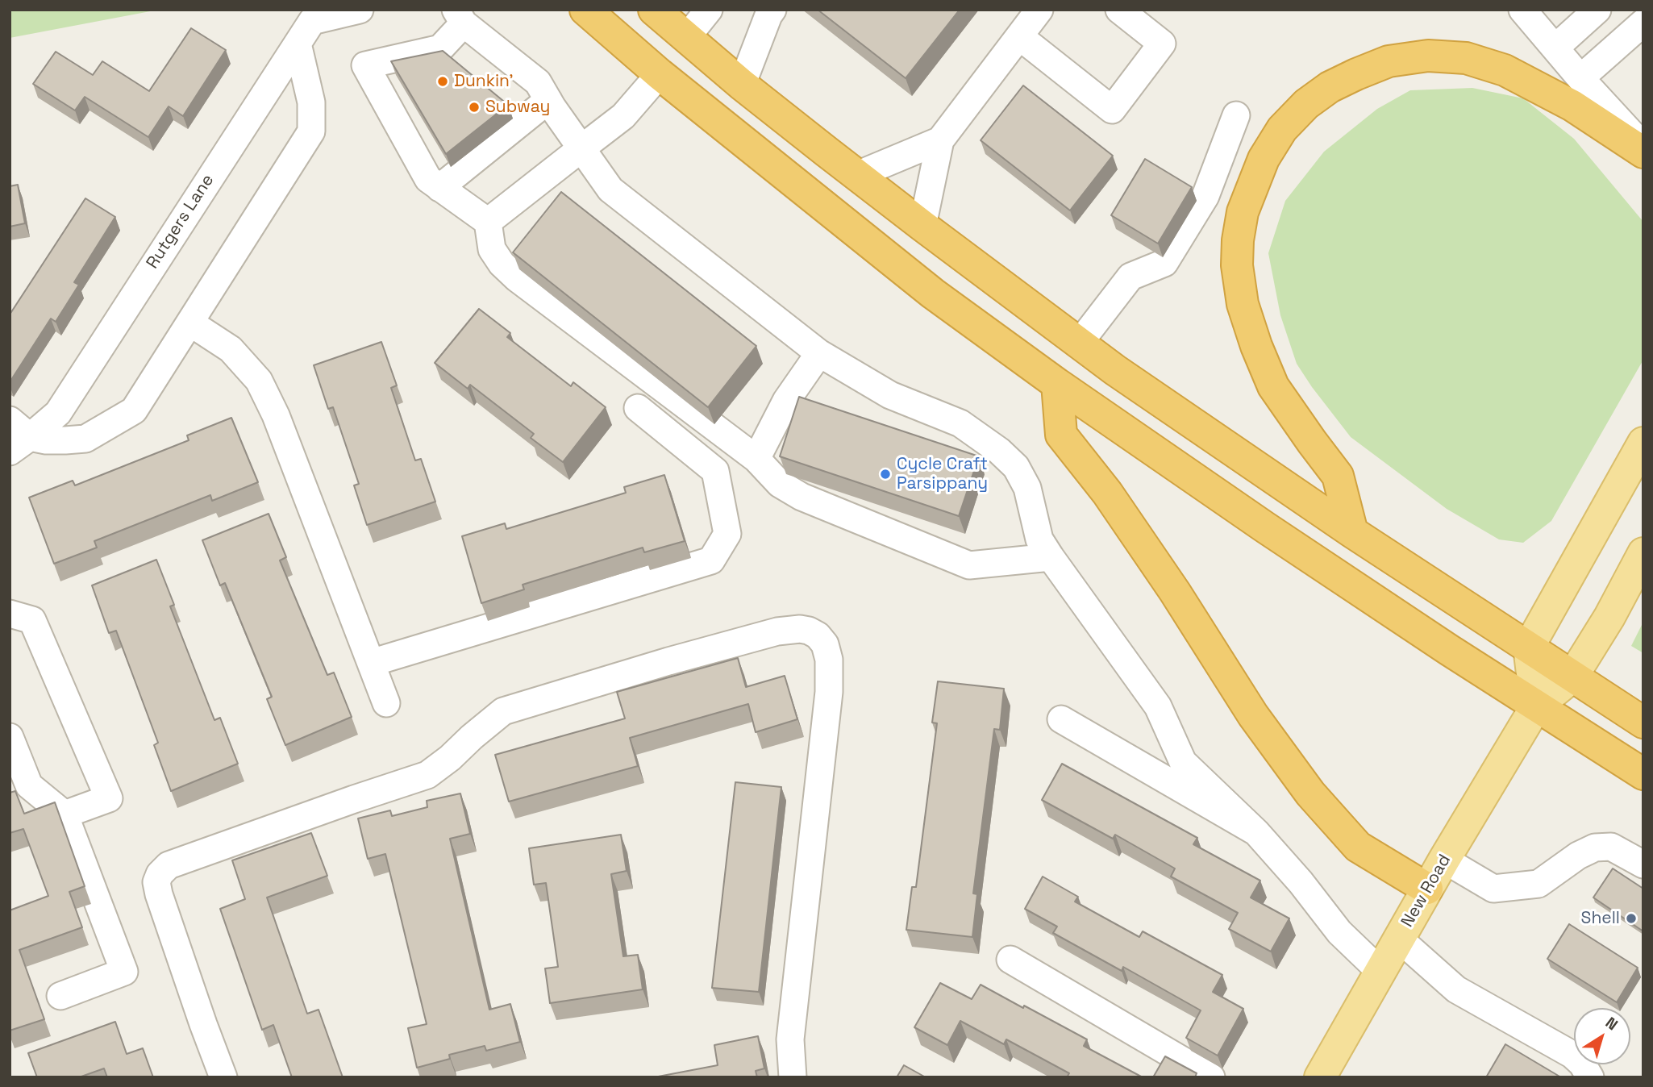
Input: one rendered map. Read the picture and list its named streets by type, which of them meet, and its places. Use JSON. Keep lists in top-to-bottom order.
{
  "streets": {
    "main road": ["New Road"],
    "street": ["Rutgers Lane"]
  },
  "places": [
    "Dunkin'",
    "Subway",
    "Cycle Craft Parsippany",
    "Shell"
  ],
  "north": "top right"
}
